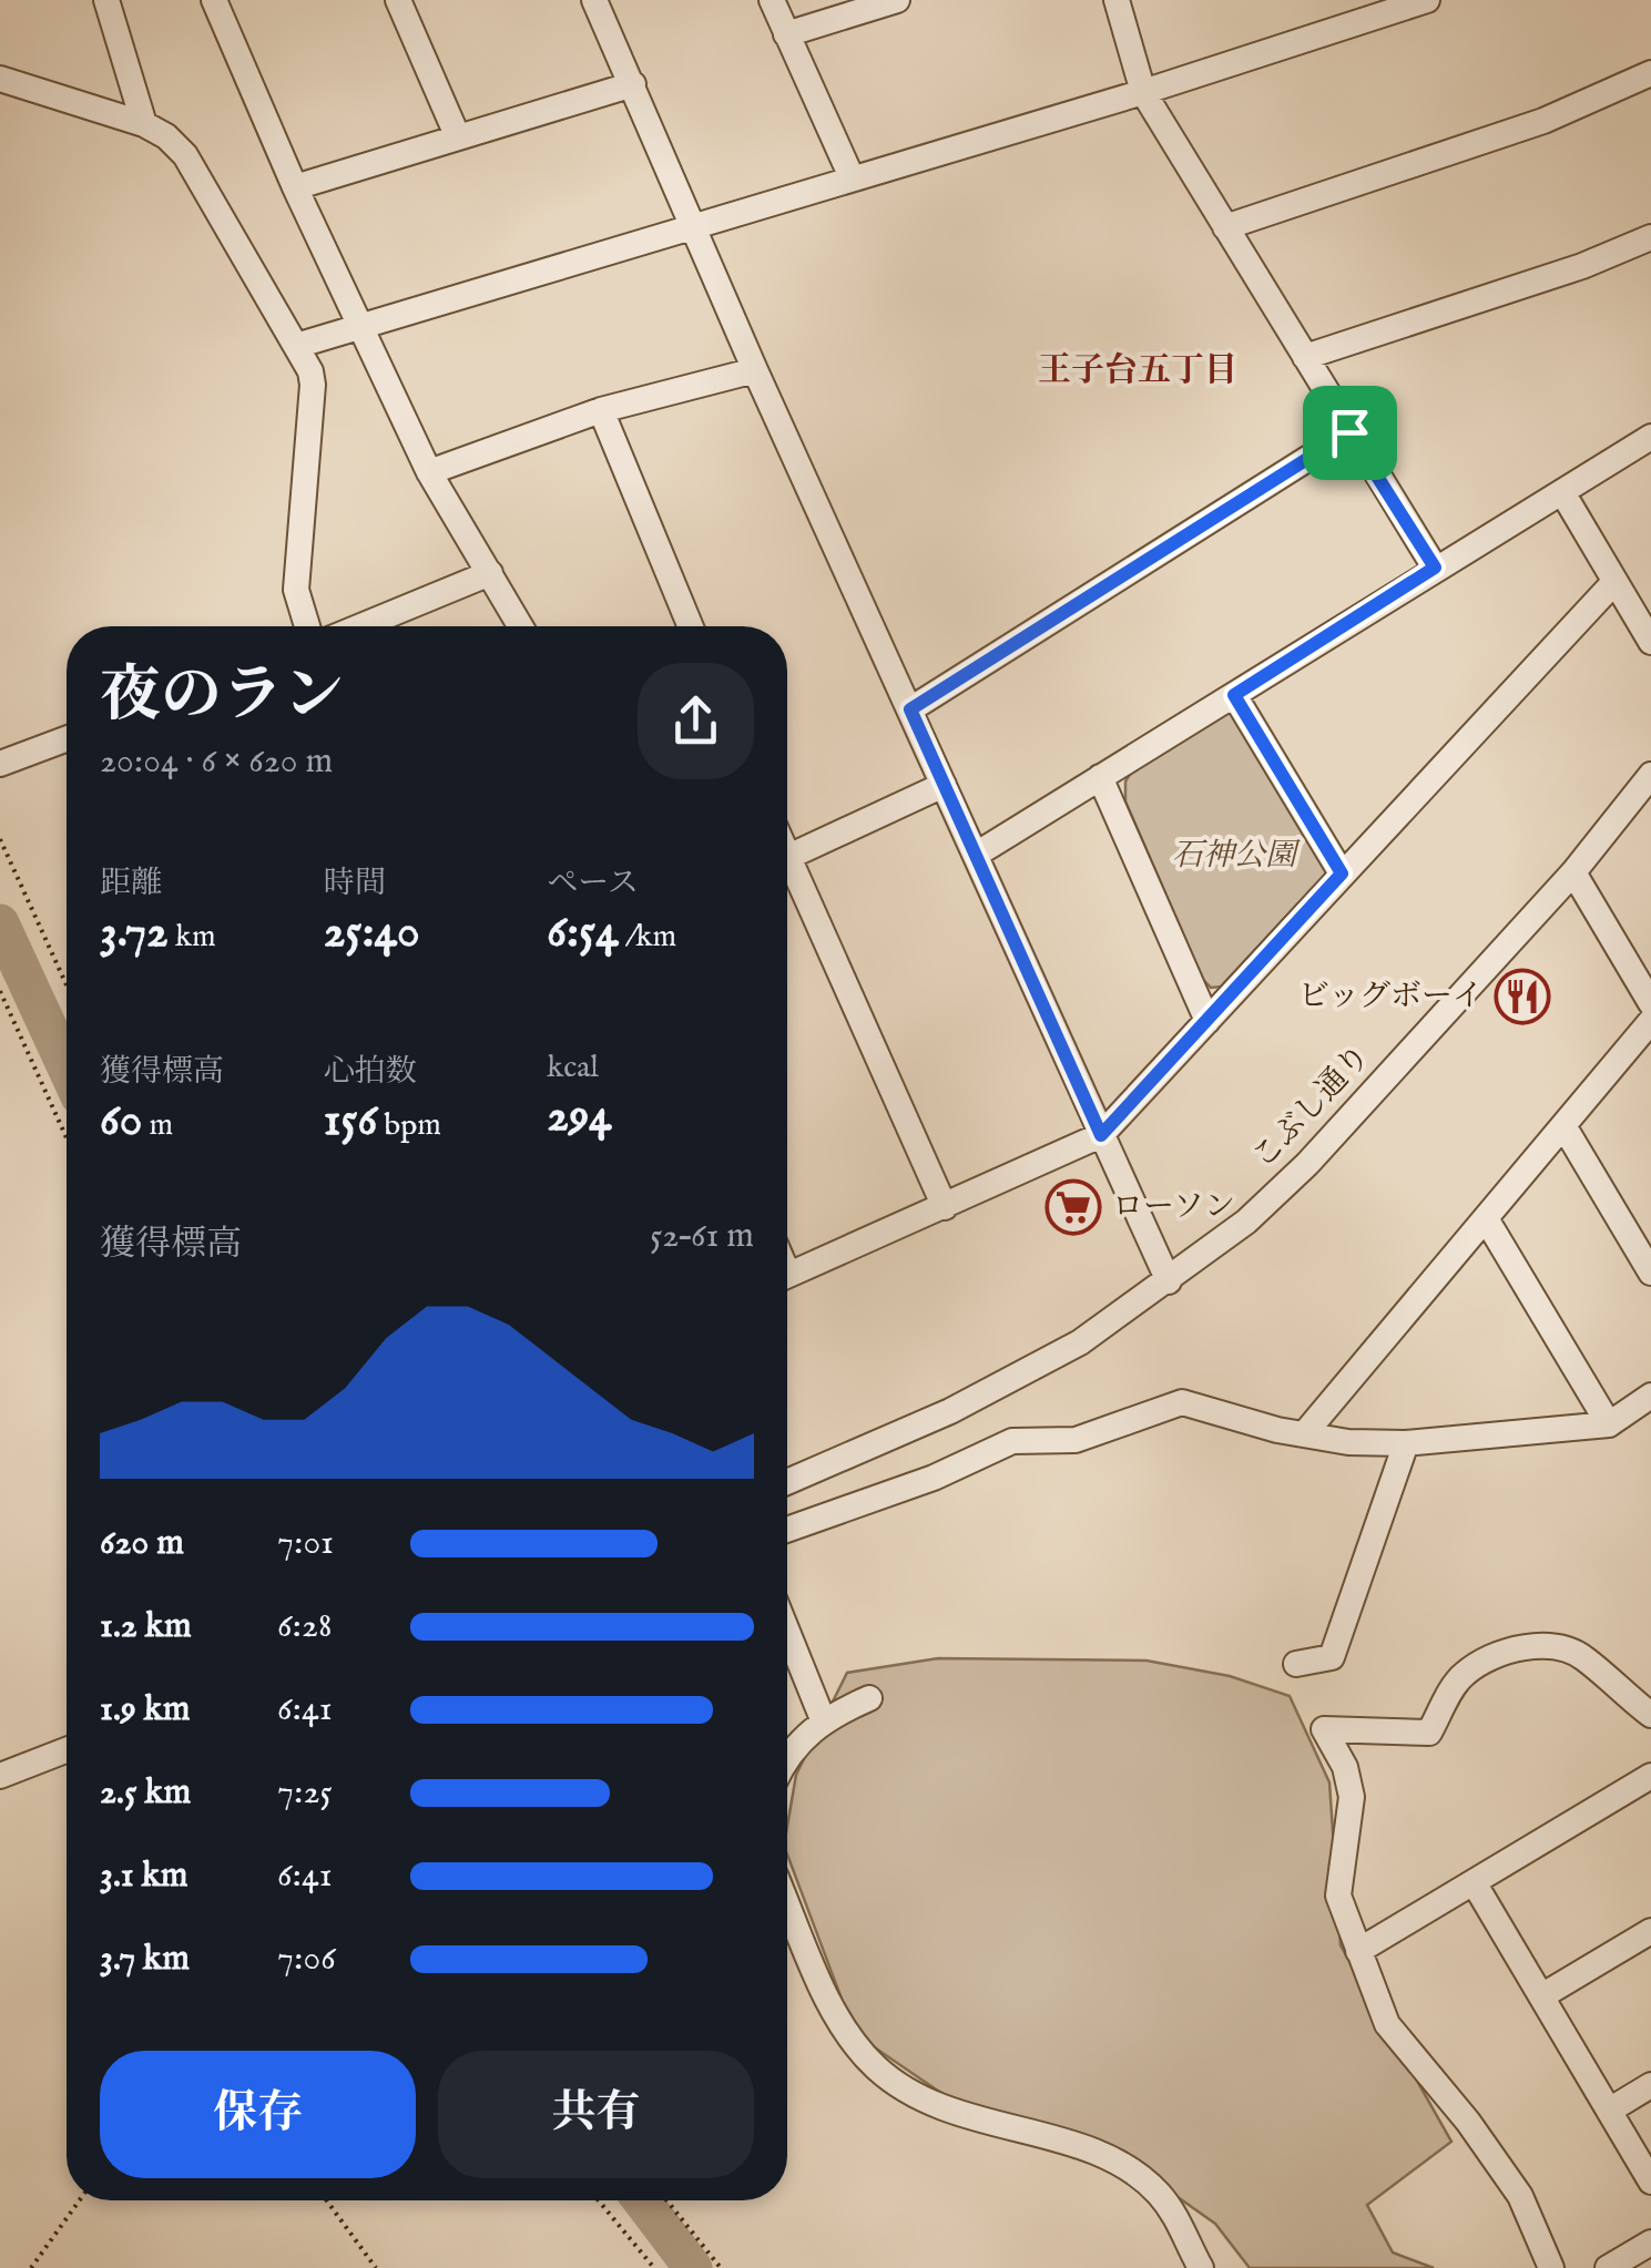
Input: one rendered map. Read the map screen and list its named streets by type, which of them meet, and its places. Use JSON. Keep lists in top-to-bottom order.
{
  "streets": {
    "street": ["こぶし通り"]
  },
  "districts": ["王子台五丁目"],
  "parks": ["石神公園"],
  "places": {
    "restaurant": ["ビッグボーイ"],
    "supermarket": ["ローソン"]
  },
  "page": {
    "heading": ["夜のラン", "20:04 · 6 × 620 m"],
    "stats": [
      ["距離", "3.72 km"],
      ["時間", "25:40"],
      ["ペース", "6:54 /km"],
      ["獲得標高", "60 m"],
      ["心拍数", "156 bpm"],
      ["kcal", "294"]
    ],
    "chart": ["獲得標高", "52–61 m"],
    "list": [
      {
        "name": "620 m",
        "note": "7:01"
      },
      {
        "name": "1.2 km",
        "note": "6:28"
      },
      {
        "name": "1.9 km",
        "note": "6:41"
      },
      {
        "name": "2.5 km",
        "note": "7:25"
      },
      {
        "name": "3.1 km",
        "note": "6:41"
      },
      {
        "name": "3.7 km",
        "note": "7:06"
      }
    ],
    "buttons": ["保存", "共有"]
  }
}
